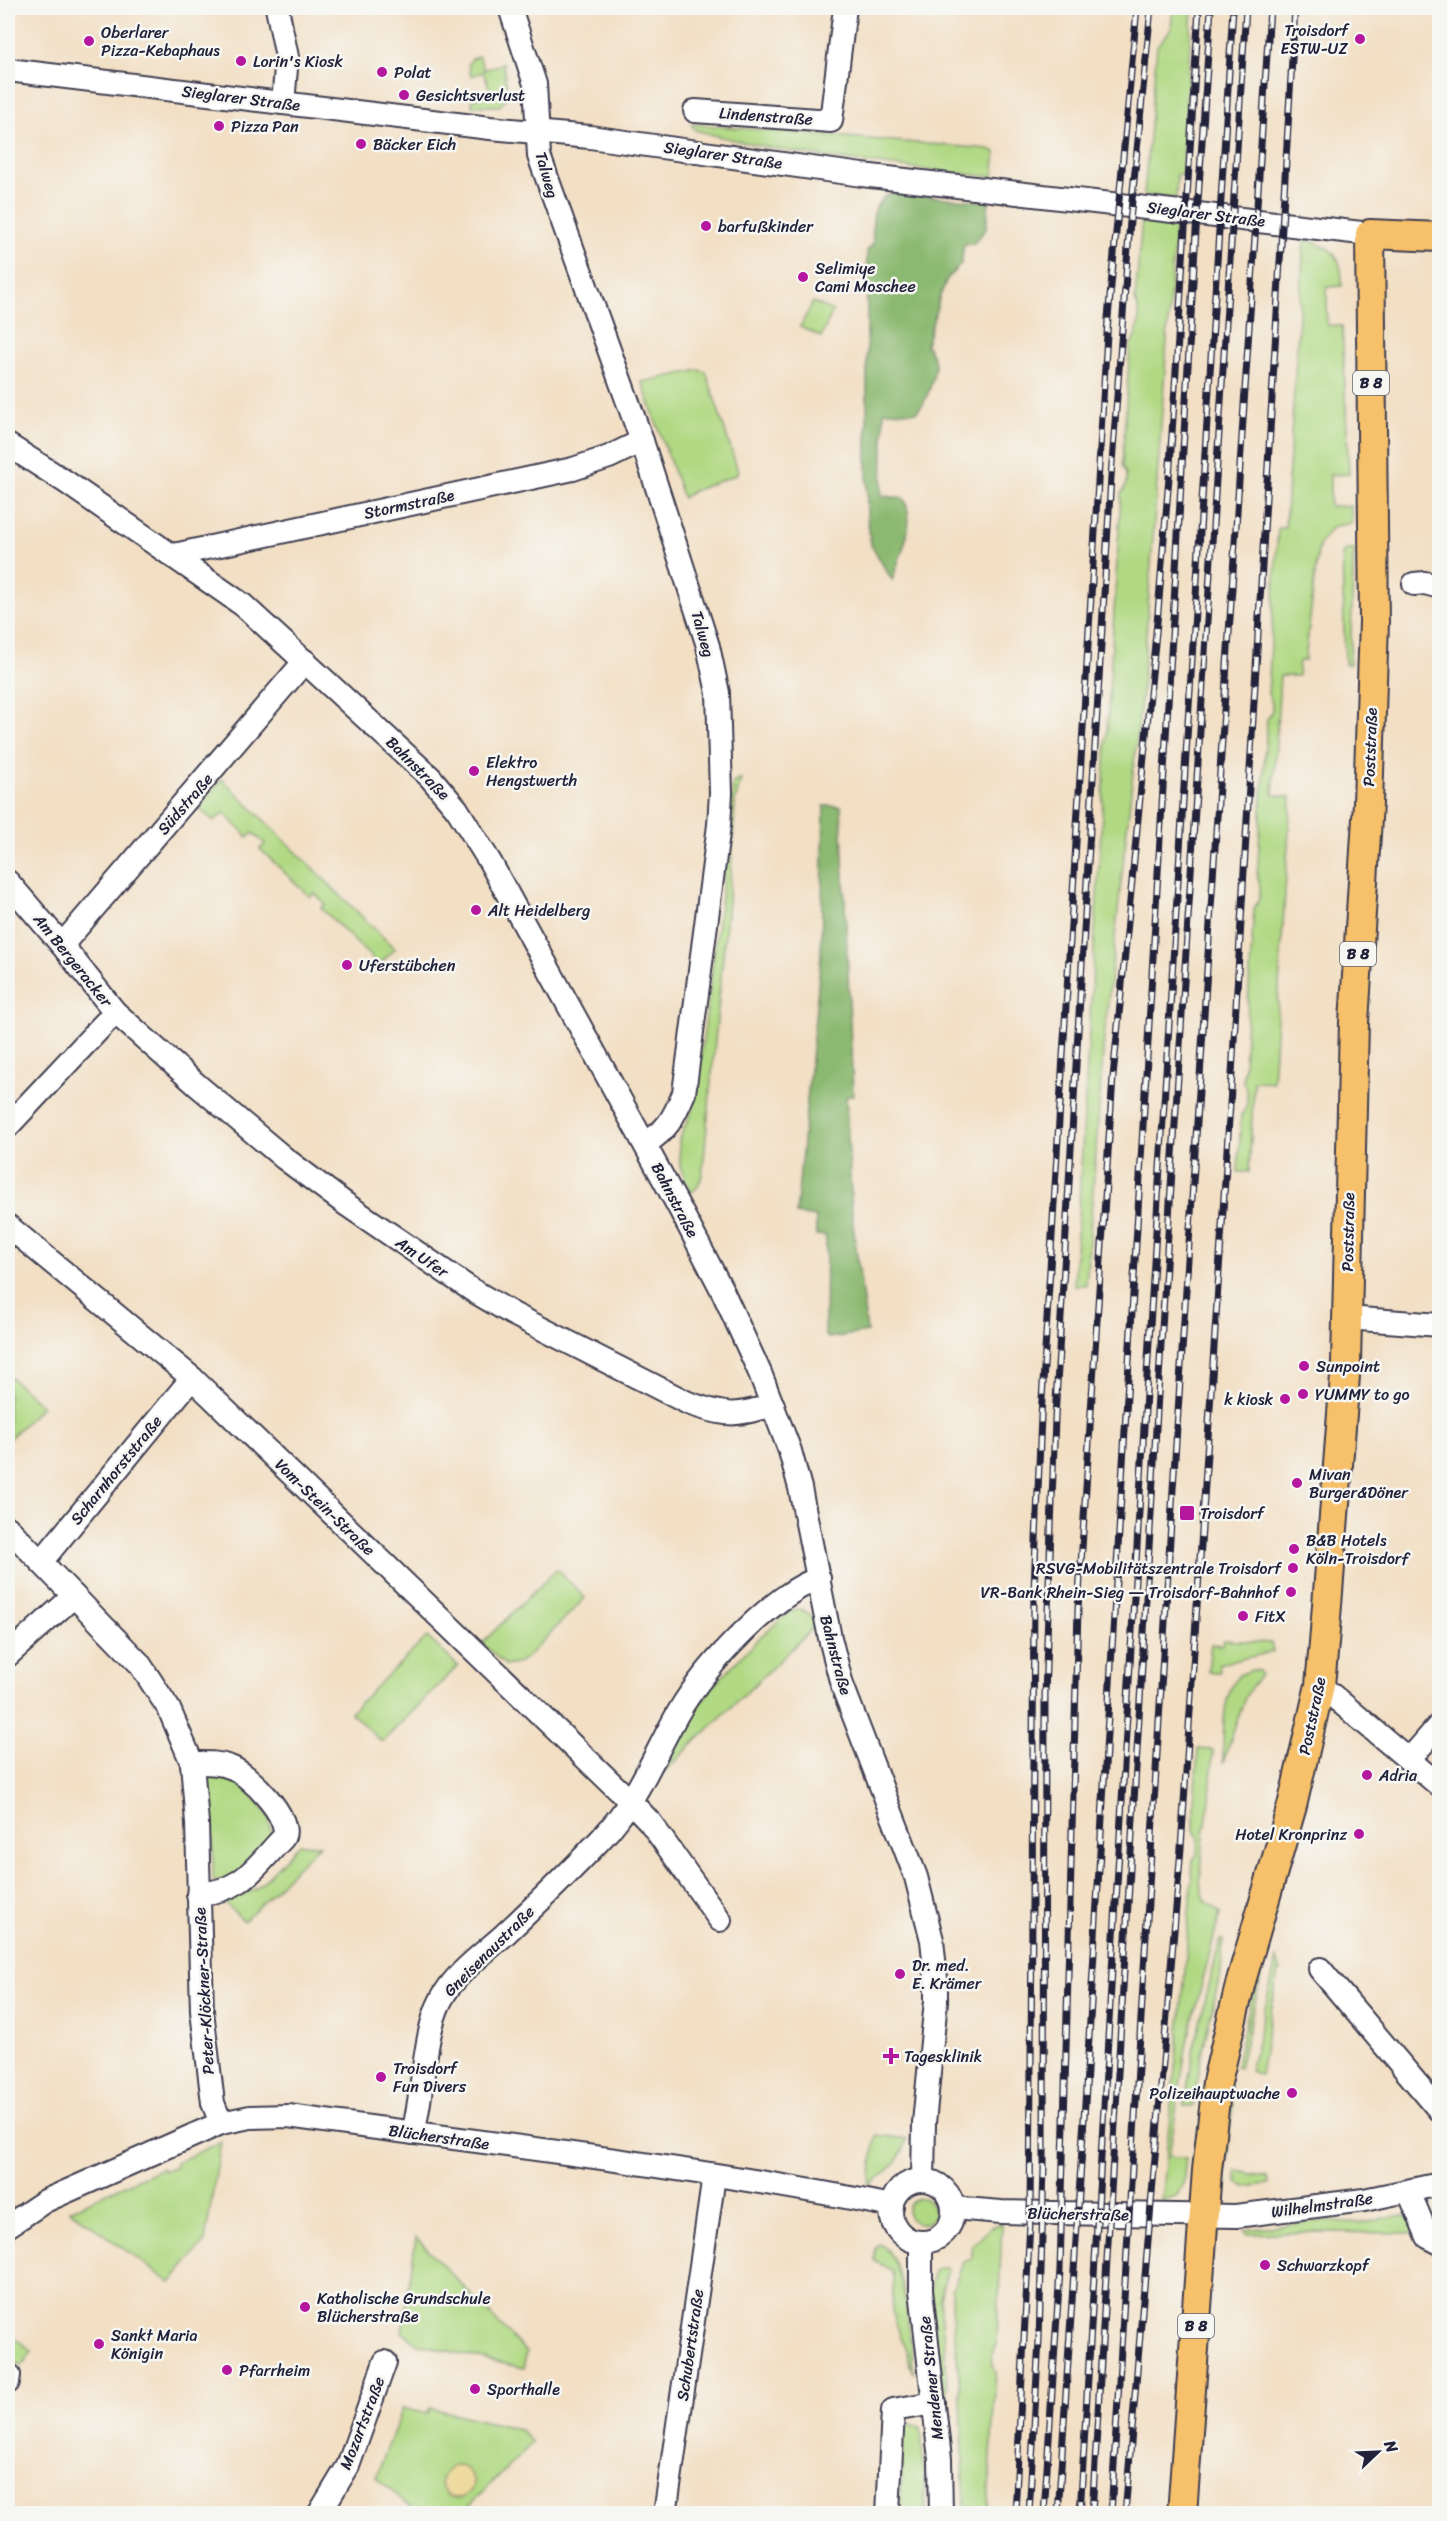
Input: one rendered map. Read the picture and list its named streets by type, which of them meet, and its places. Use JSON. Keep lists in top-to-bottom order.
{
  "streets": {
    "main road": ["Sieglarer Straße", "B 8", "Poststraße"],
    "street": [
      "Lindenstraße",
      "Talweg",
      "Stormstraße",
      "Bahnstraße",
      "Südstraße",
      "Am Bergeracker",
      "Am Ufer",
      "Scharnhorststraße",
      "Vom-Stein-Straße",
      "Gneisenaustraße",
      "Peter-Klöckner-Straße",
      "Blücherstraße",
      "Wilhelmstraße",
      "Schubertstraße",
      "Mendener Straße",
      "Mozartstraße"
    ]
  },
  "crossings": [
    ["Sieglarer Straße", "Talweg"],
    ["Sieglarer Straße", "Poststraße"],
    ["Talweg", "Stormstraße"],
    ["Talweg", "Bahnstraße"],
    ["B 8", "Poststraße"],
    ["B 8", "Blücherstraße"],
    ["B 8", "Wilhelmstraße"],
    ["Stormstraße", "Bahnstraße"],
    ["Poststraße", "Blücherstraße"],
    ["Poststraße", "Wilhelmstraße"],
    ["Bahnstraße", "Südstraße"],
    ["Bahnstraße", "Am Ufer"],
    ["Bahnstraße", "Gneisenaustraße"],
    ["Bahnstraße", "Blücherstraße"],
    ["Bahnstraße", "Mendener Straße"],
    ["Südstraße", "Am Bergeracker"],
    ["Am Bergeracker", "Am Ufer"],
    ["Scharnhorststraße", "Vom-Stein-Straße"],
    ["Scharnhorststraße", "Peter-Klöckner-Straße"],
    ["Vom-Stein-Straße", "Gneisenaustraße"],
    ["Gneisenaustraße", "Blücherstraße"],
    ["Peter-Klöckner-Straße", "Blücherstraße"],
    ["Blücherstraße", "Wilhelmstraße"],
    ["Blücherstraße", "Schubertstraße"],
    ["Blücherstraße", "Mendener Straße"]
  ],
  "places": {
    "other": [
      "Troisdorf ESTW-UZ",
      "Oberlarer Pizza-Kebaphaus",
      "Lorin's Kiosk",
      "Polat",
      "Gesichtsverlust",
      "Pizza Pan",
      "Bäcker Eich",
      "barfußkinder",
      "Selimiye Cami Moschee",
      "Elektro Hengstwerth",
      "Alt Heidelberg",
      "Uferstübchen",
      "Sunpoint",
      "YUMMY to go",
      "k kiosk",
      "Mivan Burger&Döner",
      "B&B Hotels Köln-Troisdorf",
      "RSVG-Mobilitätszentrale Troisdorf",
      "VR-Bank Rhein-Sieg — Troisdorf-Bahnhof",
      "FitX",
      "Adria",
      "Hotel Kronprinz",
      "Dr. med. E. Krämer",
      "Troisdorf Fun Divers",
      "Polizeihauptwache",
      "Schwarzkopf",
      "Katholische Grundschule Blücherstraße",
      "Sankt Maria Königin",
      "Pfarrheim",
      "Sporthalle"
    ],
    "transit": ["Troisdorf"],
    "health": ["Tagesklinik"]
  },
  "north": "top right"
}
